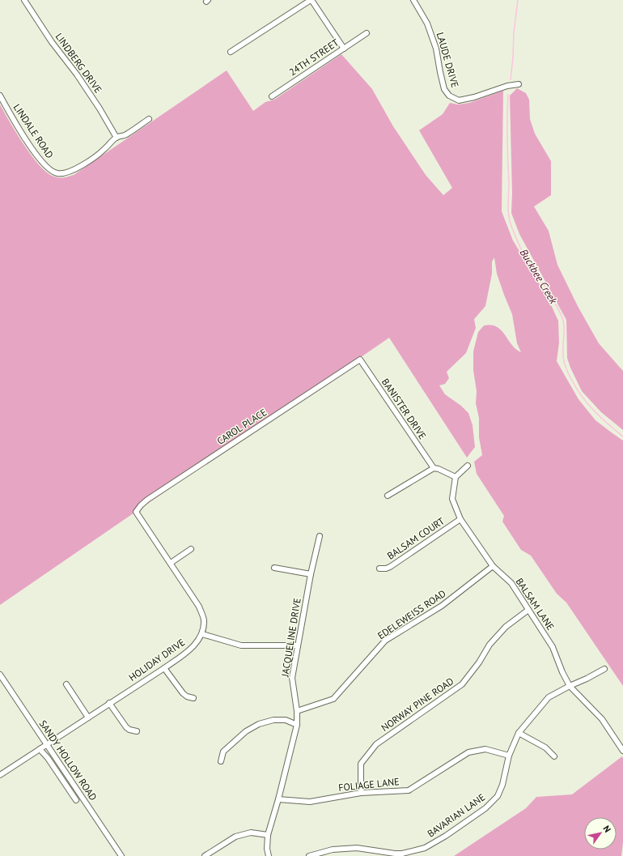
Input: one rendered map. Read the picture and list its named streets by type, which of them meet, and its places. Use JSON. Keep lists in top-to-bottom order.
{
  "streets": {
    "street": [
      "24TH STREET",
      "LAUDE DRIVE",
      "LINDBERG DRIVE",
      "LINDALE ROAD",
      "BANISTER DRIVE",
      "CAROL PLACE",
      "BALSAM COURT",
      "BALSAM LANE",
      "EDELEWEISS ROAD",
      "JACQUELINE DRIVE",
      "HOLIDAY DRIVE",
      "NORWAY PINE ROAD",
      "SANDY HOLLOW ROAD",
      "FOLIAGE LANE",
      "BAVARIAN LANE"
    ]
  },
  "crossings": [
    ["LINDBERG DRIVE", "LINDALE ROAD"],
    ["BANISTER DRIVE", "CAROL PLACE"],
    ["BALSAM COURT", "BALSAM LANE"],
    ["BALSAM LANE", "EDELEWEISS ROAD"],
    ["BALSAM LANE", "NORWAY PINE ROAD"],
    ["BALSAM LANE", "BAVARIAN LANE"],
    ["EDELEWEISS ROAD", "JACQUELINE DRIVE"],
    ["JACQUELINE DRIVE", "FOLIAGE LANE"],
    ["HOLIDAY DRIVE", "SANDY HOLLOW ROAD"],
    ["NORWAY PINE ROAD", "FOLIAGE LANE"],
    ["FOLIAGE LANE", "BAVARIAN LANE"]
  ],
  "water": ["Buckbee Creek"],
  "north": "top right"
}
